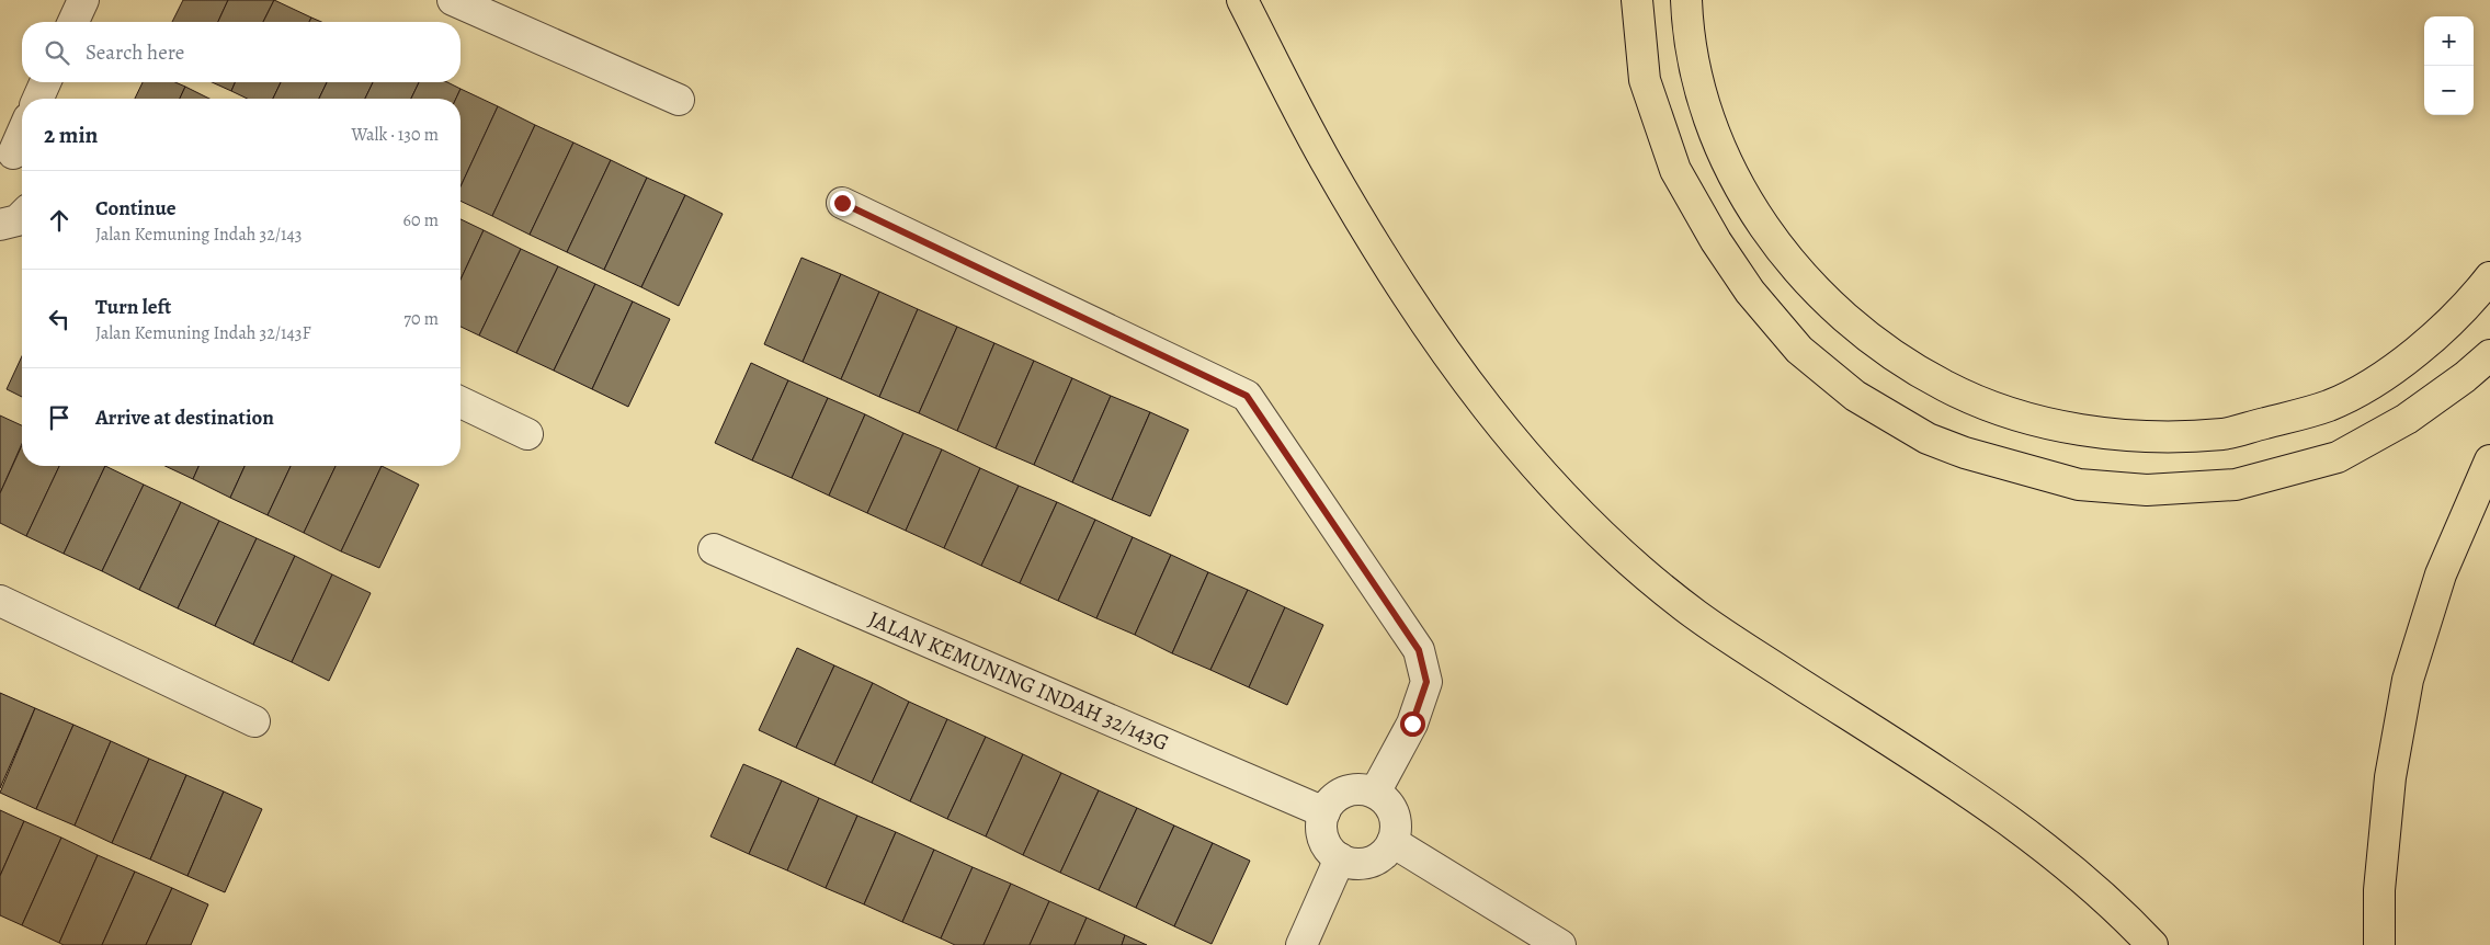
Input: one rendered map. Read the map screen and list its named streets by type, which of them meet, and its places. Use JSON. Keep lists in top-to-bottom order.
{
  "streets": {
    "street": ["JALAN KEMUNING INDAH 32/143G"]
  },
  "page": {
    "map_buttons": ["+", "−"],
    "search": "Search here",
    "heading": ["2 min", "Walk · 130 m"],
    "list": [
      ["Continue", "Jalan Kemuning Indah 32/143", "60 m"],
      ["Turn left", "Jalan Kemuning Indah 32/143F", "70 m"],
      "Arrive at destination"
    ]
  }
}
